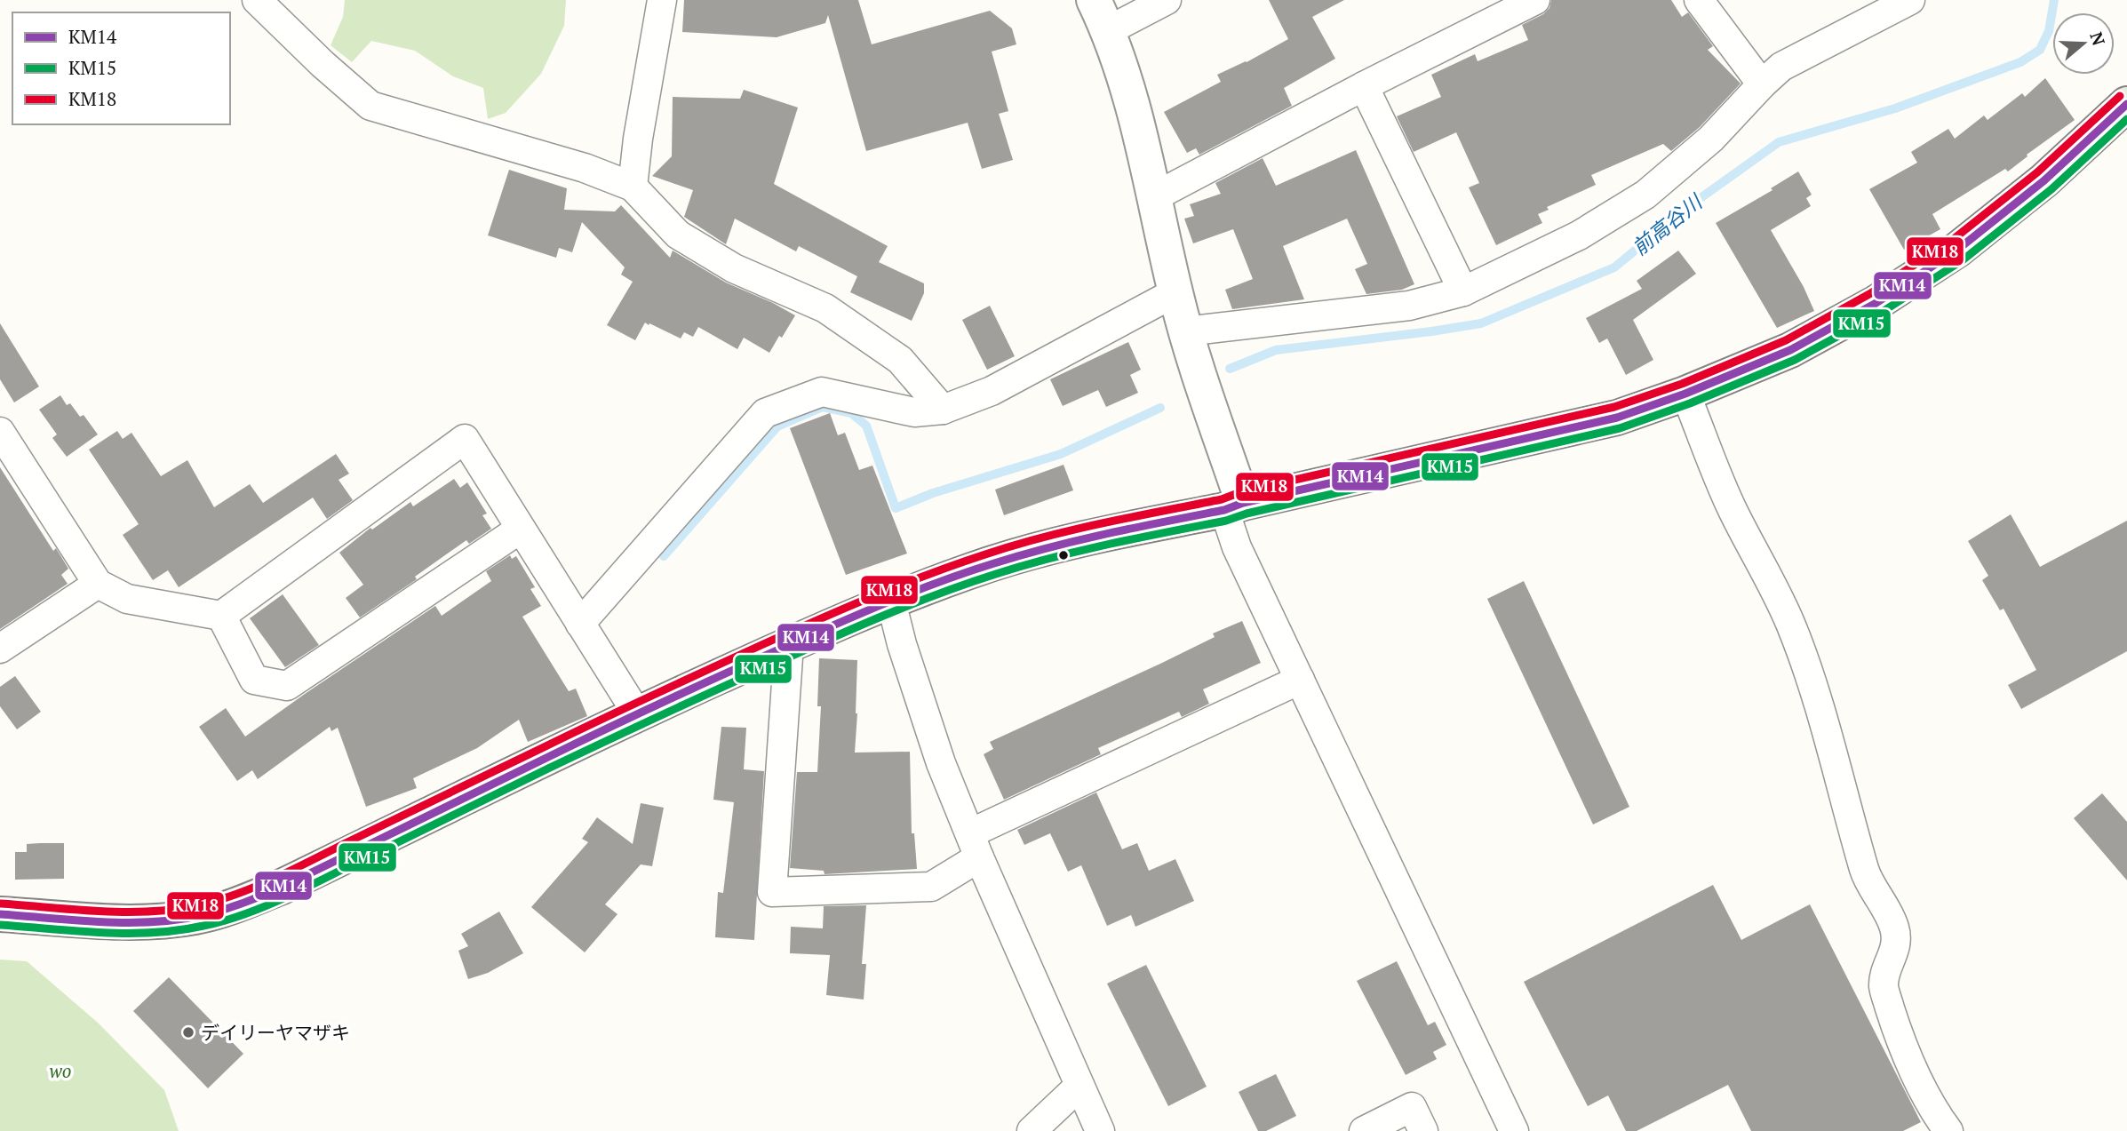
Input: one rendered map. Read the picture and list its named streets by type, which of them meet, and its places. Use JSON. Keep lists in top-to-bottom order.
{
  "water": ["前高谷川"],
  "parks": ["wo"],
  "places": ["デイリーヤマザキ"],
  "lines": ["transit line KM18", "transit line KM14", "transit line KM15"],
  "legend": ["KM14", "KM15", "KM18"],
  "north": "right"
}
